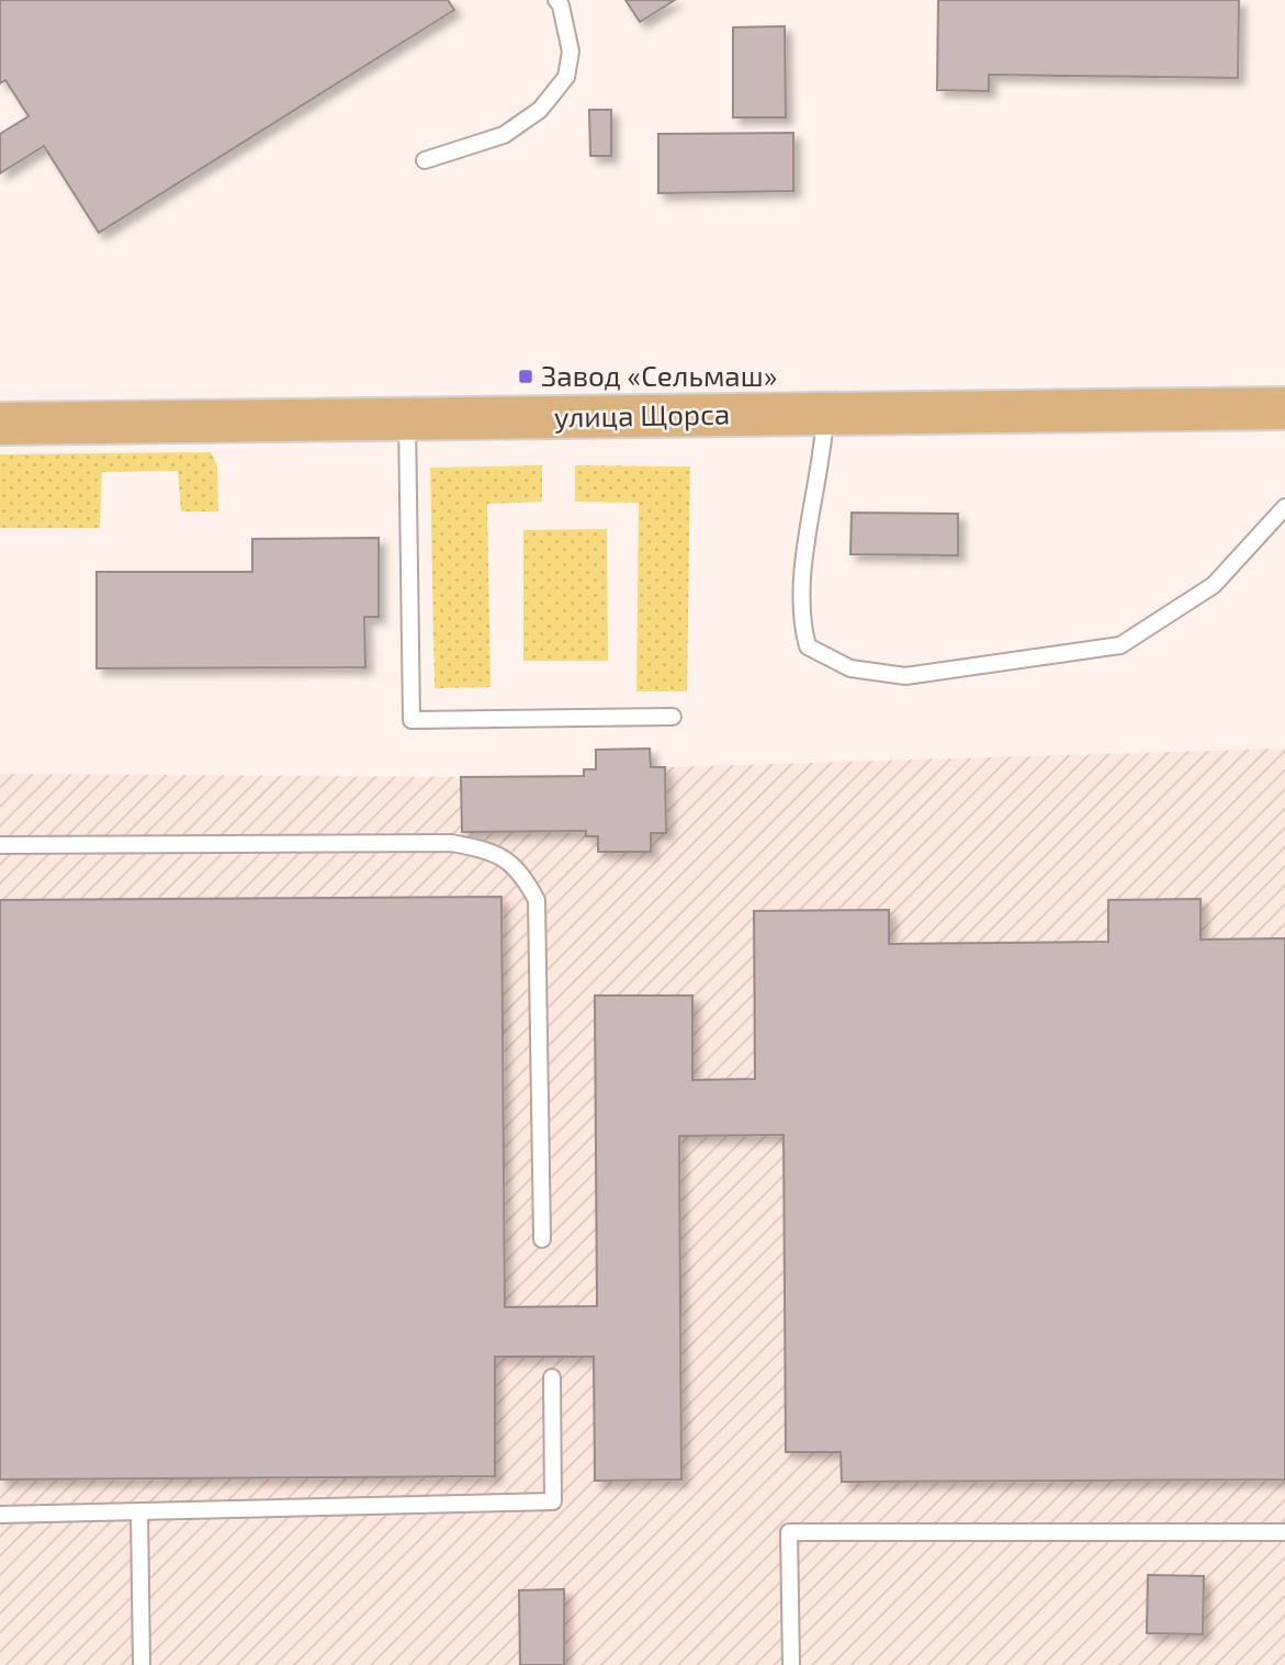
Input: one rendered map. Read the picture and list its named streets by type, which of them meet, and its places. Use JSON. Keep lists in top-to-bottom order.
{
  "streets": {
    "main road": ["улица Щорса"]
  },
  "places": {
    "transit": ["Завод «Сельмаш»"]
  }
}
